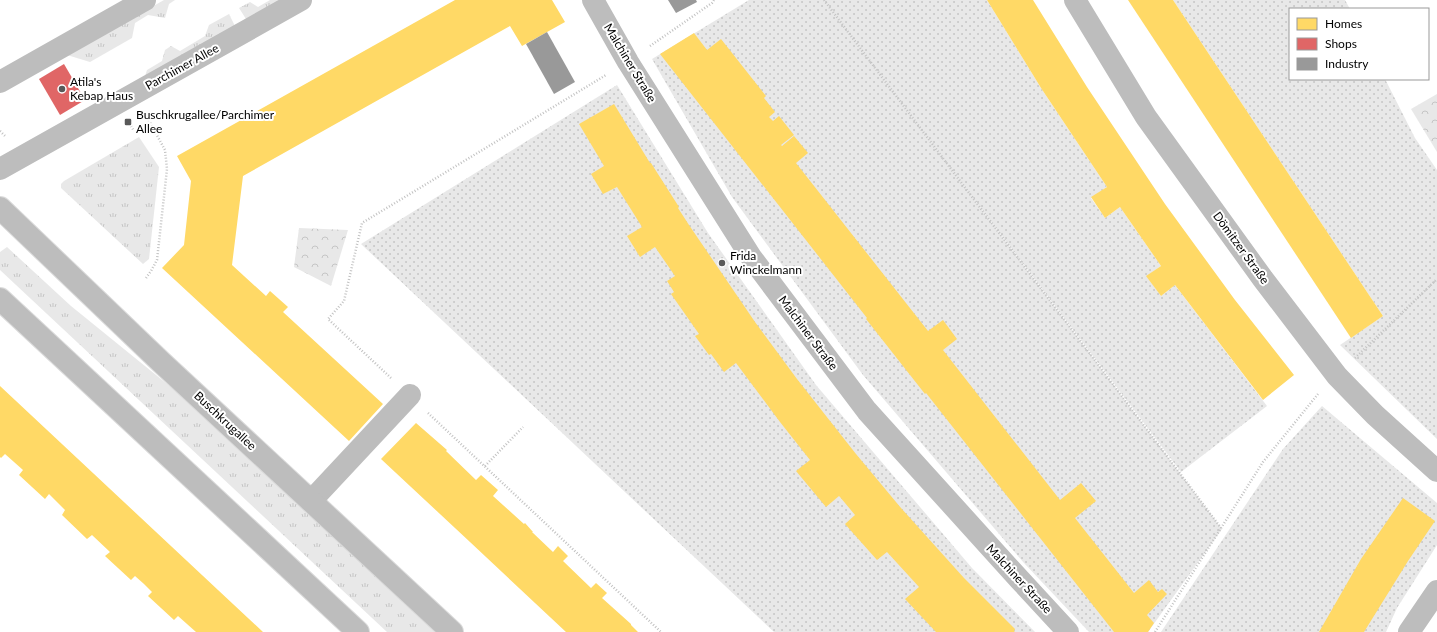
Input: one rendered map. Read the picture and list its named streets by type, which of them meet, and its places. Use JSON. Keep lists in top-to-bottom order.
{
  "streets": {
    "street": [
      "Malchiner Straße",
      "Parchimer Allee",
      "Dömitzer Straße",
      "Buschkrugallee"
    ]
  },
  "places": {
    "other": ["Atila's Kebap Haus", "Frida Winckelmann"],
    "transit": ["Buschkrugallee/Parchimer Allee"]
  },
  "legend": ["Homes", "Shops", "Industry"]
}
